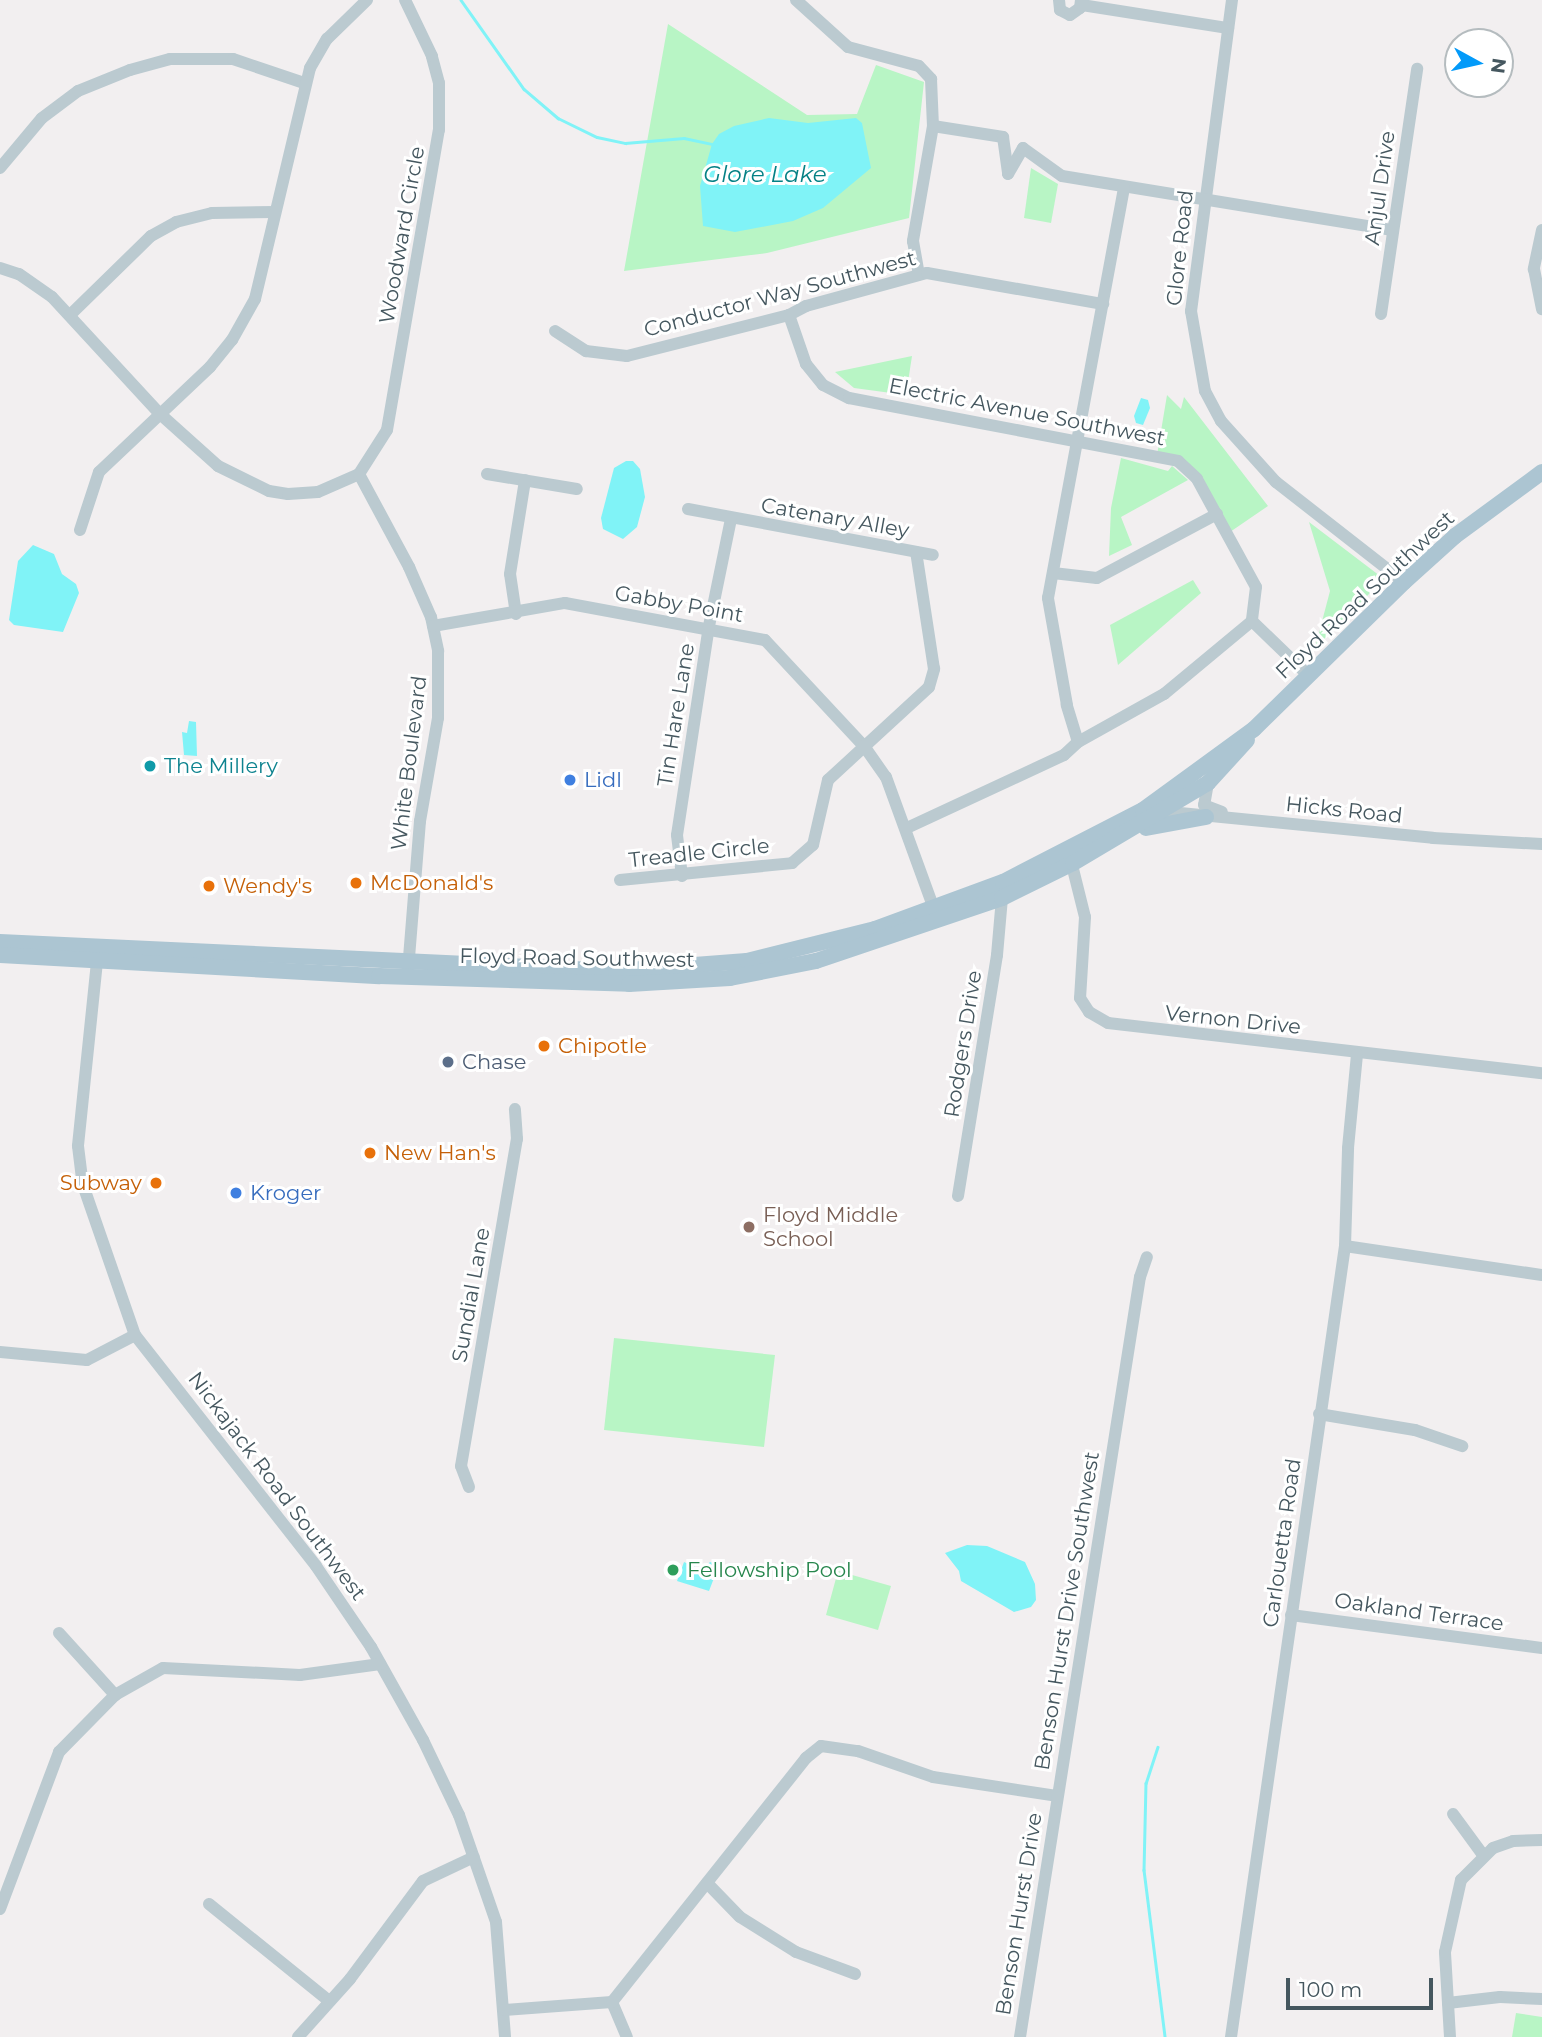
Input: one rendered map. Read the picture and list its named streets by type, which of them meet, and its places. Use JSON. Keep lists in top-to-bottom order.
{
  "streets": {
    "main road": ["Floyd Road Southwest"],
    "street": [
      "Anjul Drive",
      "Woodward Circle",
      "Glore Road",
      "Conductor Way Southwest",
      "Electric Avenue Southwest",
      "Catenary Alley",
      "Gabby Point",
      "Tin Hare Lane",
      "White Boulevard",
      "Hicks Road",
      "Treadle Circle",
      "Vernon Drive",
      "Rodgers Drive",
      "Sundial Lane",
      "Nickajack Road Southwest",
      "Carlouetta Road",
      "Benson Hurst Drive Southwest",
      "Oakland Terrace",
      "Benson Hurst Drive"
    ]
  },
  "crossings": [
    ["Woodward Circle", "White Boulevard"],
    ["Glore Road", "Floyd Road Southwest"],
    ["Conductor Way Southwest", "Electric Avenue Southwest"],
    ["Catenary Alley", "Tin Hare Lane"],
    ["Catenary Alley", "Treadle Circle"],
    ["Floyd Road Southwest", "Gabby Point"],
    ["Floyd Road Southwest", "White Boulevard"],
    ["Floyd Road Southwest", "Hicks Road"],
    ["Floyd Road Southwest", "Vernon Drive"],
    ["Floyd Road Southwest", "Rodgers Drive"],
    ["Floyd Road Southwest", "Nickajack Road Southwest"],
    ["Gabby Point", "Tin Hare Lane"],
    ["Gabby Point", "White Boulevard"],
    ["Gabby Point", "Treadle Circle"],
    ["Tin Hare Lane", "Treadle Circle"],
    ["Vernon Drive", "Carlouetta Road"],
    ["Carlouetta Road", "Oakland Terrace"],
    ["Benson Hurst Drive Southwest", "Benson Hurst Drive"]
  ],
  "water": ["Glore Lake"],
  "places": [
    "The Millery",
    "Lidl",
    "McDonald's",
    "Wendy's",
    "Chipotle",
    "Chase",
    "New Han's",
    "Subway",
    "Kroger",
    "Floyd Middle School",
    "Fellowship Pool"
  ],
  "scale_bar": "100 m",
  "north": "right"
}
